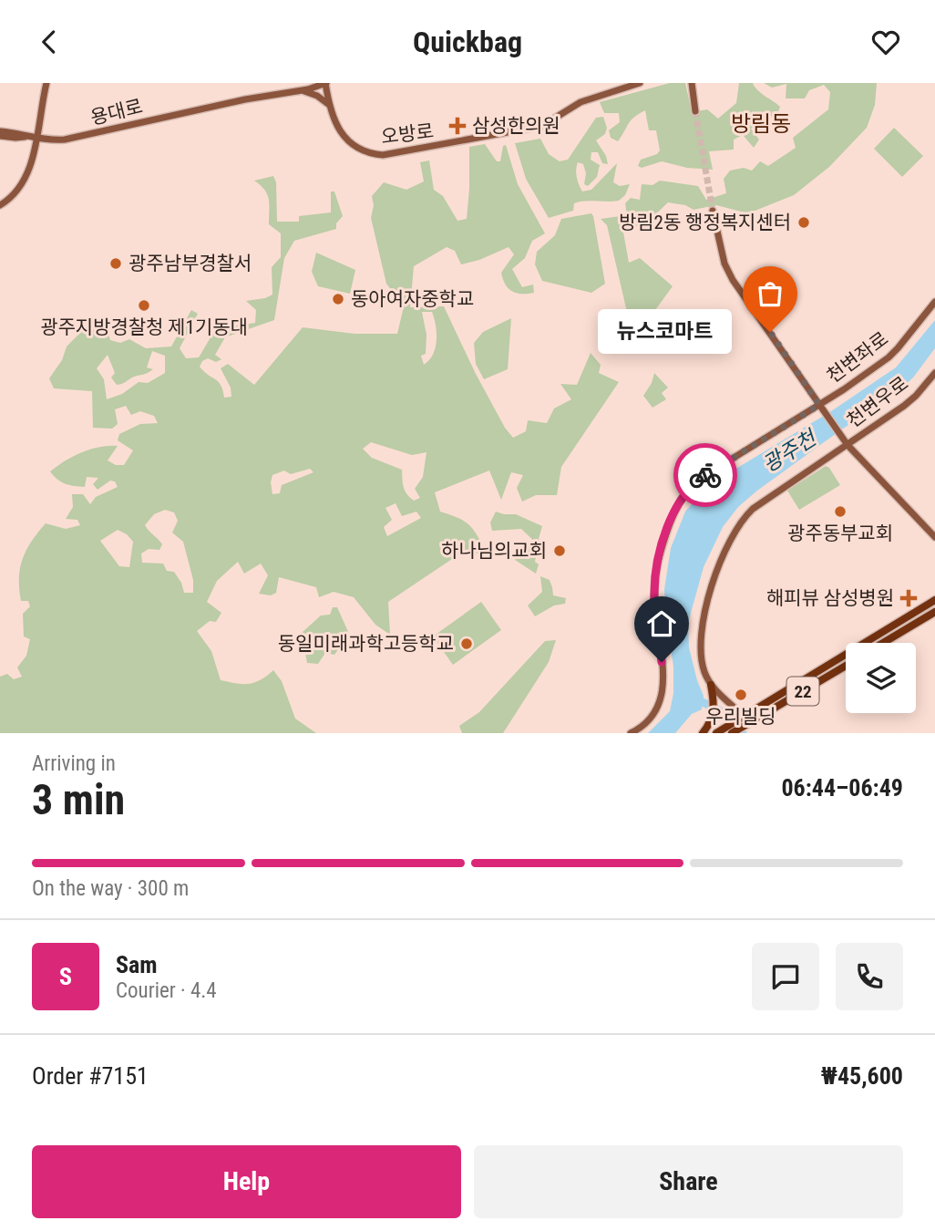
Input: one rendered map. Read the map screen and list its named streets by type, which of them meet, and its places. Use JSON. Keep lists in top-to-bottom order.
{
  "streets": {
    "main road": ["22"],
    "street": [
      "용대로",
      "오방로",
      "천변좌로",
      "천변우로"
    ]
  },
  "crossings": [
    ["용대로", "오방로"],
    ["천변우로", "22"]
  ],
  "districts": ["방림동"],
  "water": ["광주천"],
  "places": {
    "health": ["삼성한의원", "해피뷰 삼성병원"],
    "other": [
      "방림2동 행정복지센터",
      "광주남부경찰서",
      "동아여자중학교",
      "광주지방경찰청 제1기동대",
      "뉴스코마트",
      "광주동부교회",
      "하나님의교회",
      "동일미래과학고등학교",
      "우리빌딩"
    ]
  },
  "page": {
    "header": "Quickbag",
    "bubble": "뉴스코마트",
    "heading": ["3 min", "Arriving in", "06:44–06:49"],
    "panel": [
      "Sam",
      "Courier · 4.4",
      "Order #7151",
      "₩45,600"
    ],
    "bar": "On the way · 300 m",
    "round": "S",
    "buttons": ["Help", "Share"]
  }
}
